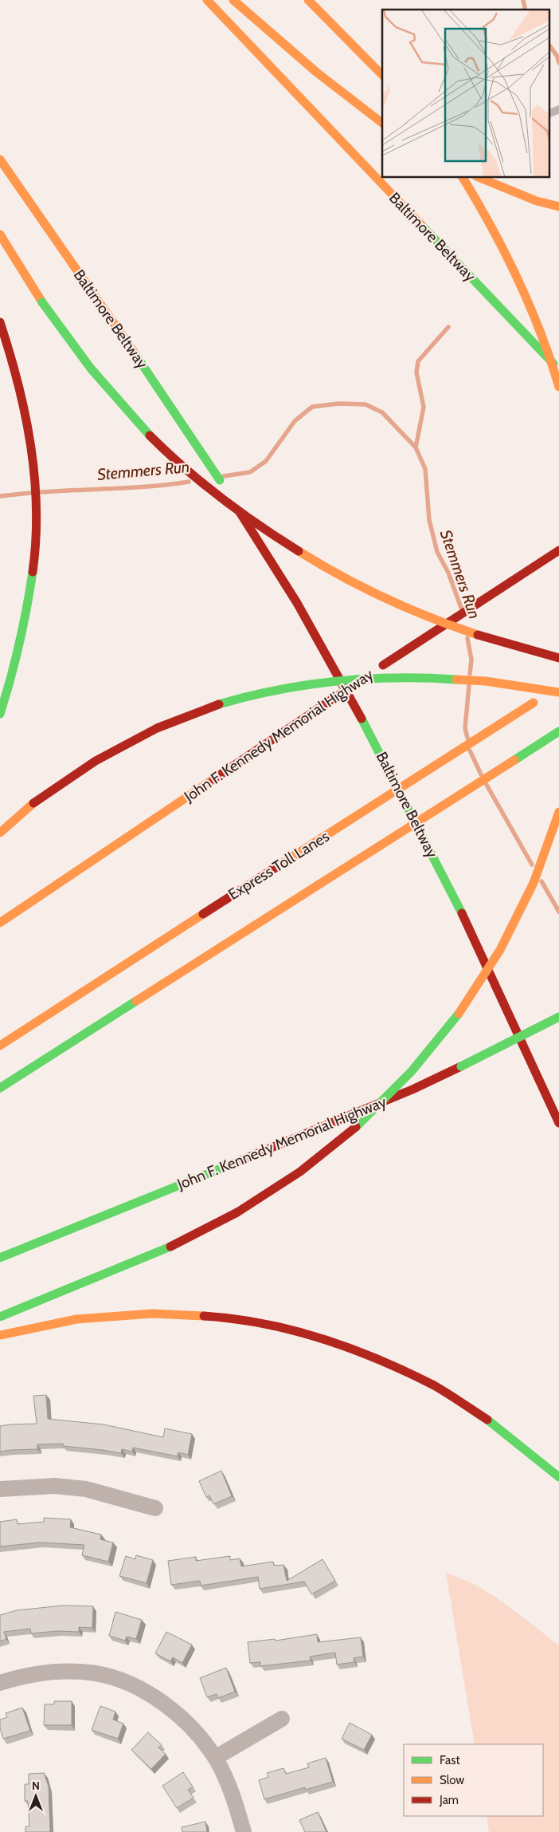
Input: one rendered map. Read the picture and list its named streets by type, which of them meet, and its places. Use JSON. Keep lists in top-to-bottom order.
{
  "streets": {
    "highway": ["Baltimore Beltway", "John F. Kennedy Memorial Highway", "Express Toll Lanes"]
  },
  "water": ["Stemmers Run"],
  "legend": ["Fast", "Slow", "Jam"],
  "north": "top"
}
